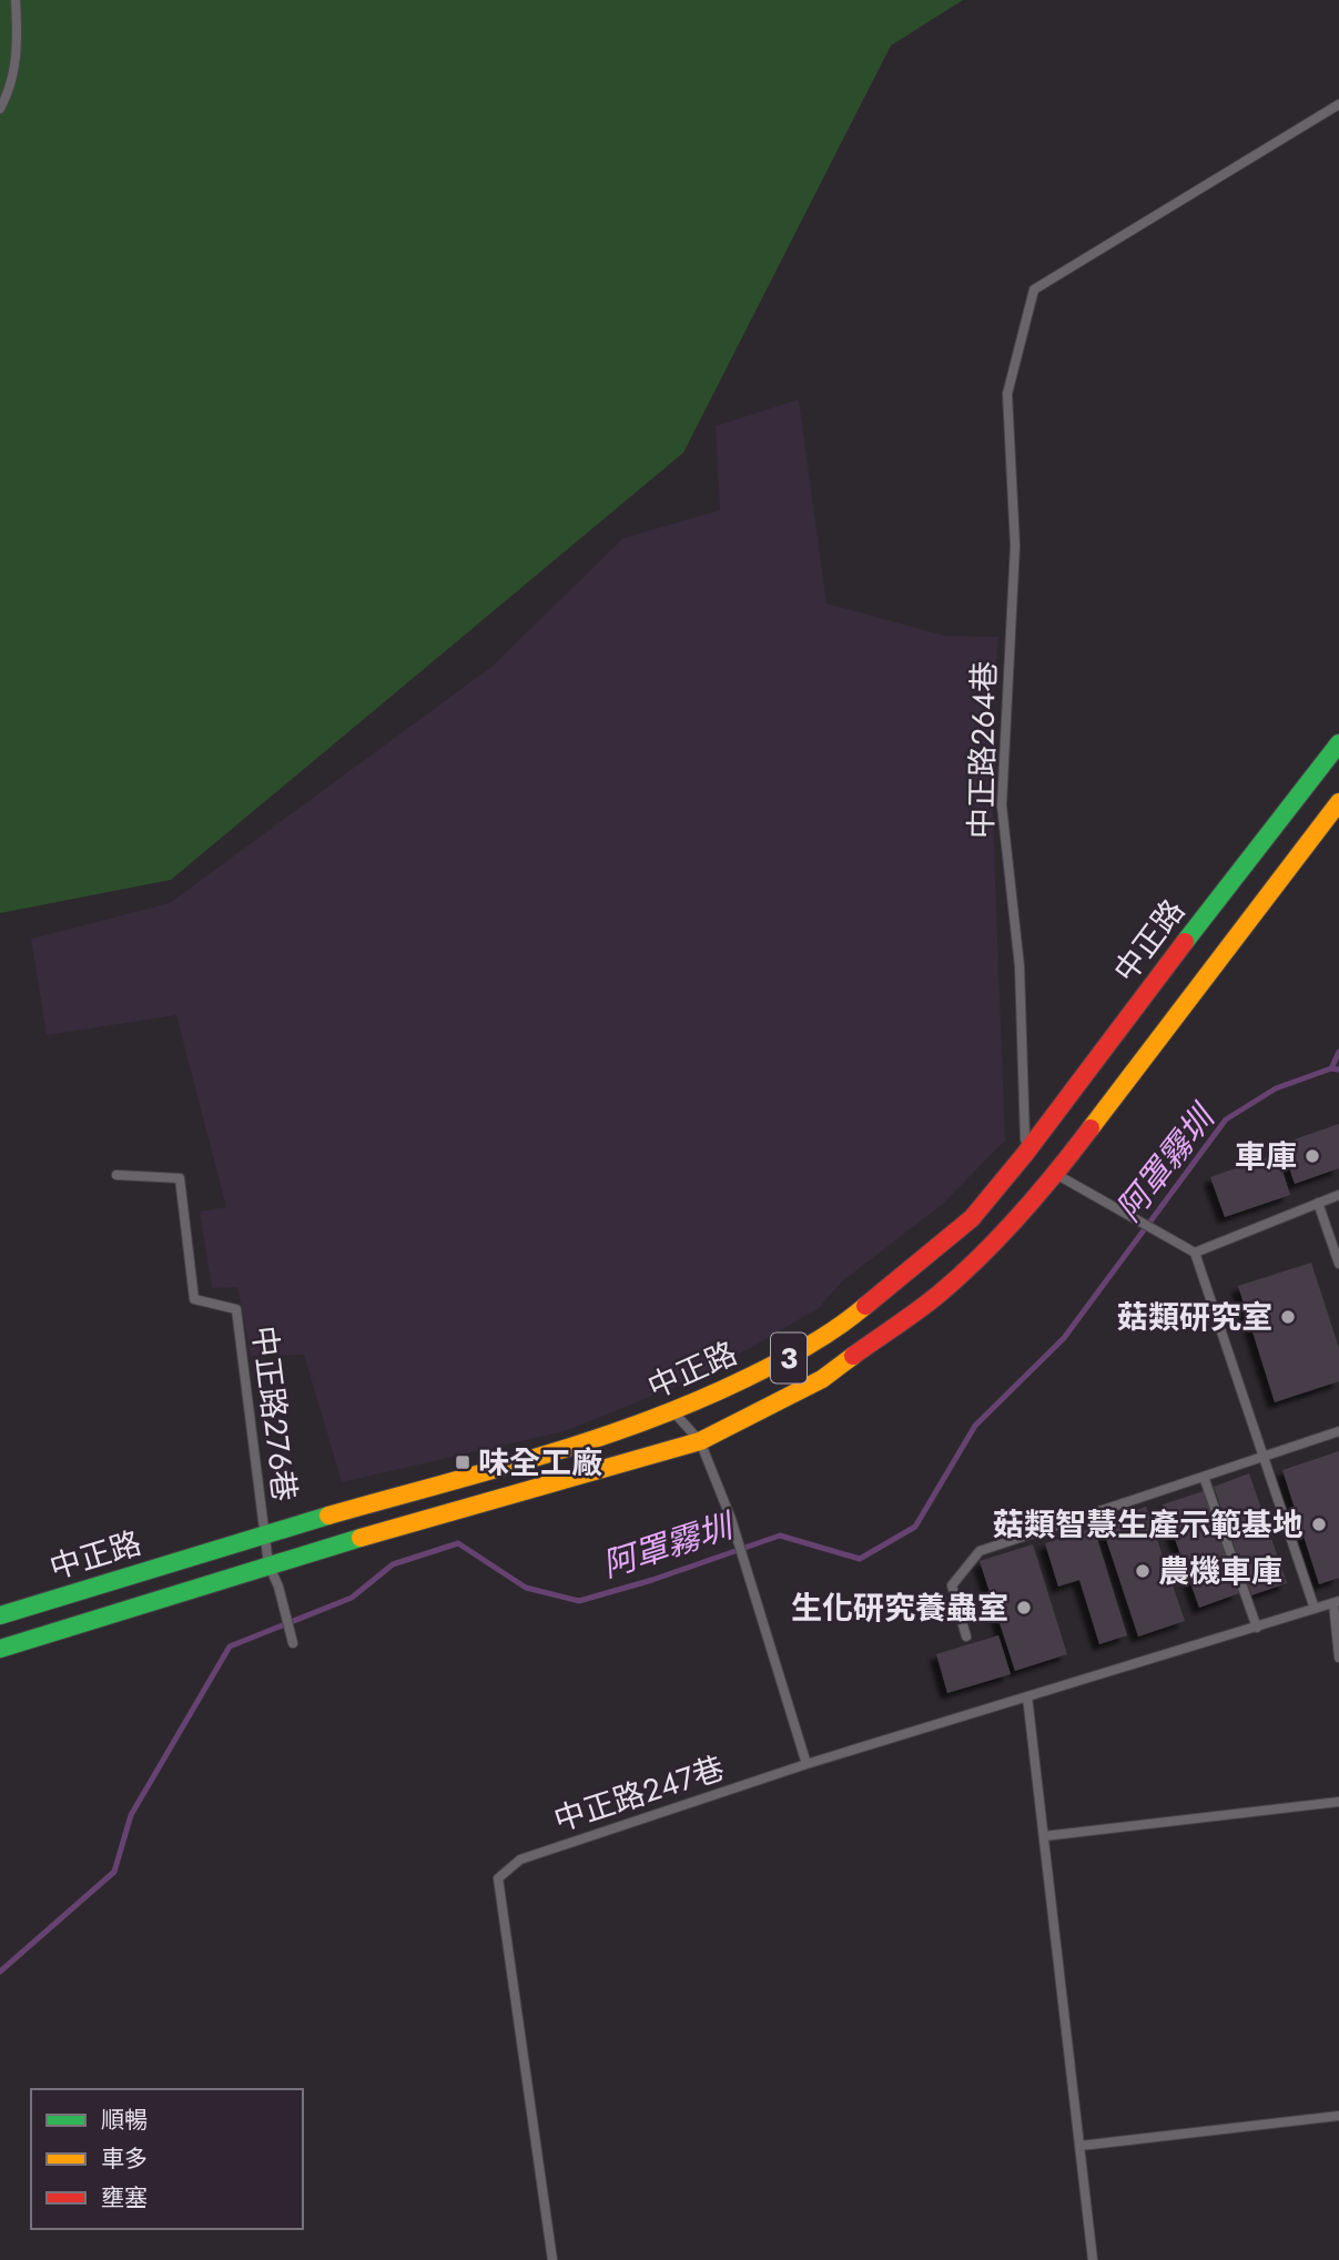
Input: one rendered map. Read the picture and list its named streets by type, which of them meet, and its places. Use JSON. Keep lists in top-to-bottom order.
{
  "streets": {
    "main road": ["中正路", "3"],
    "lane": ["中正路264巷", "中正路276巷", "中正路247巷"]
  },
  "crossings": [
    ["中正路264巷", "中正路"],
    ["中正路", "中正路276巷"]
  ],
  "water": ["阿罩霧圳"],
  "places": {
    "other": [
      "車庫",
      "菇類研究室",
      "菇類智慧生產示範基地",
      "農機車庫",
      "生化研究養蟲室"
    ],
    "transit": ["味全工廠"]
  },
  "legend": ["順暢", "車多", "壅塞"]
}
